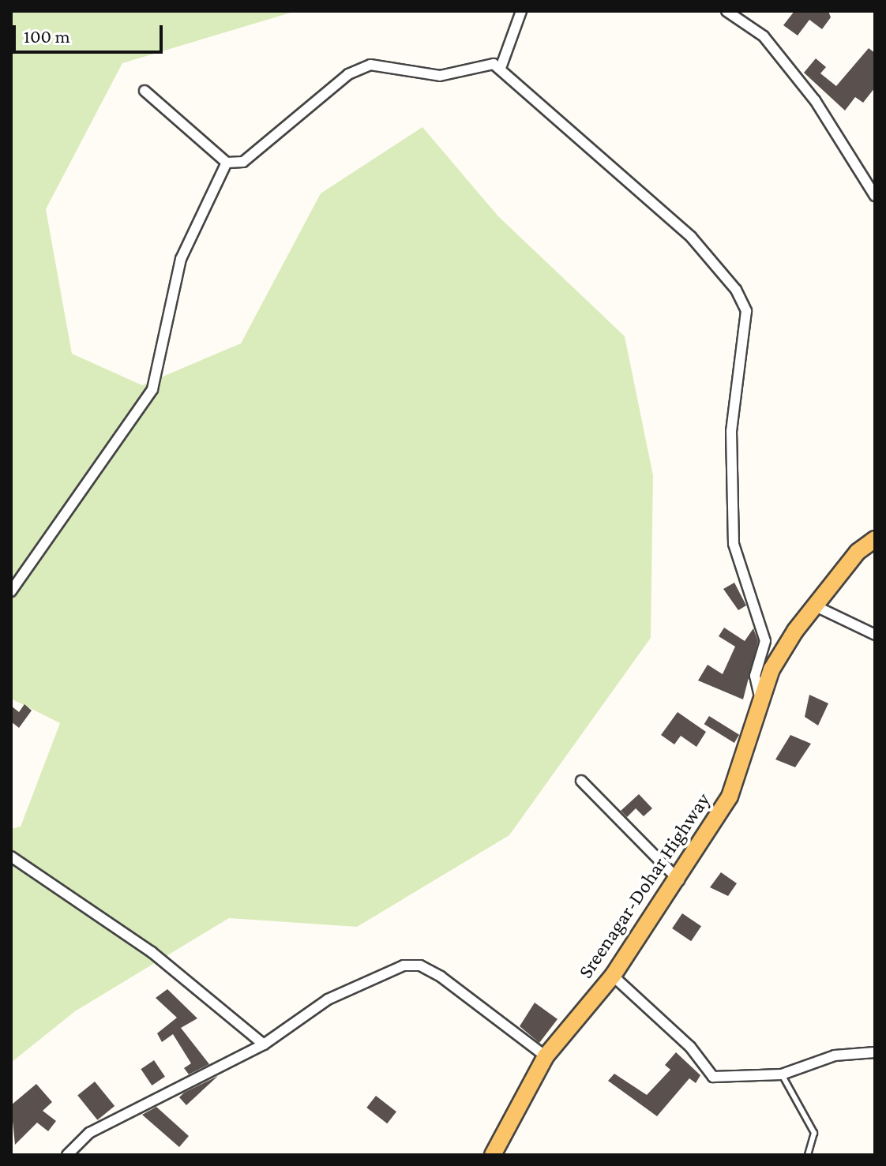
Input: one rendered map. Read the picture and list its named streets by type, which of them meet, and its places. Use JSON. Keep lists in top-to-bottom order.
{
  "streets": {
    "main road": ["Sreenagar-Dohar Highway"]
  },
  "scale_bar": "100 m"
}
